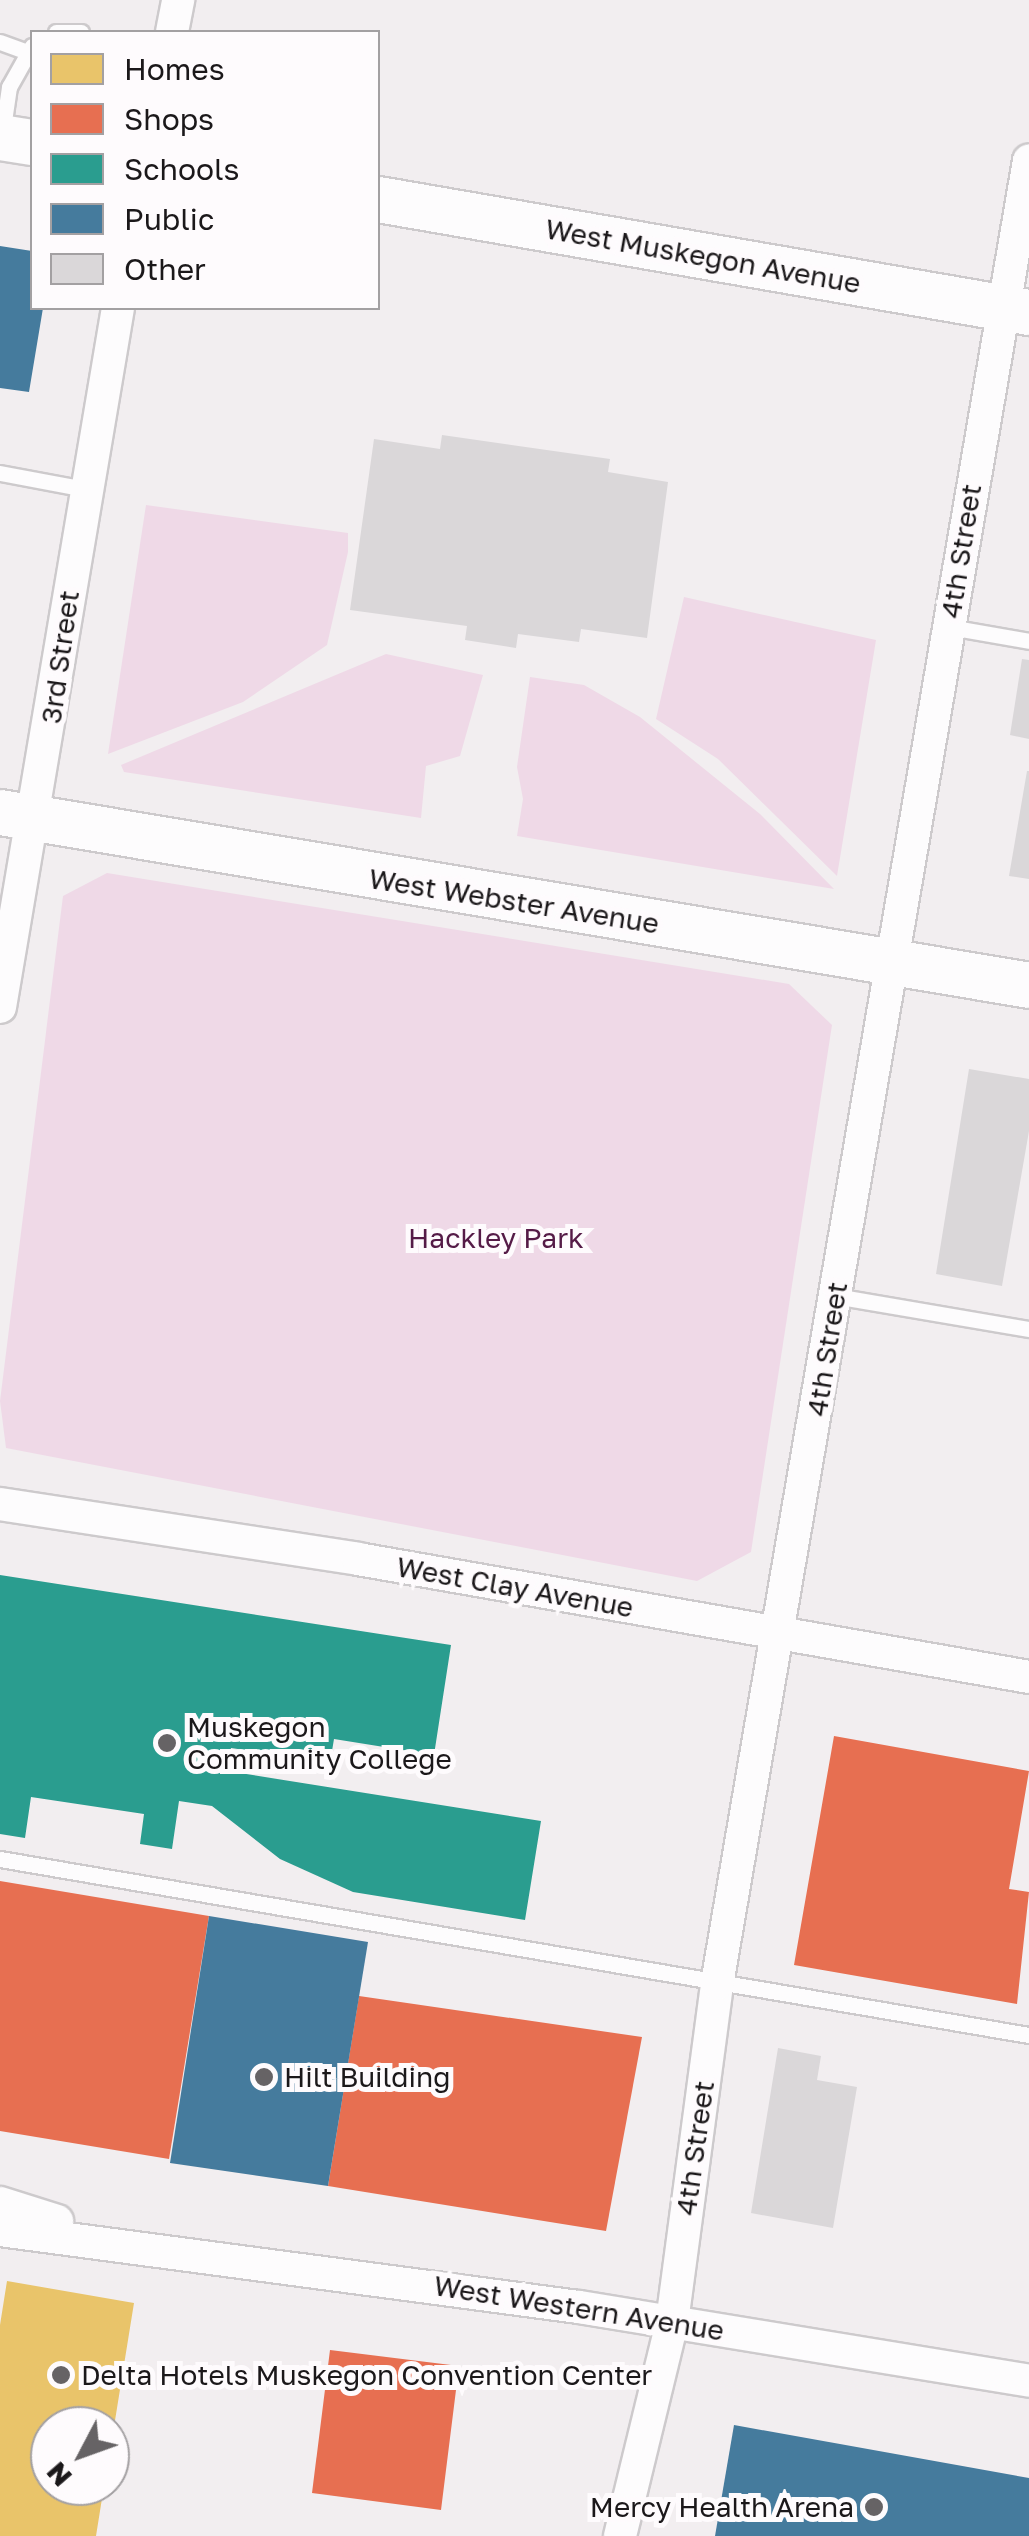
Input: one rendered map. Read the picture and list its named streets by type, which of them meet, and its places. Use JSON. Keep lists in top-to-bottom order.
{
  "streets": {
    "main road": ["West Muskegon Avenue", "West Webster Avenue"],
    "street": [
      "4th Street",
      "3rd Street",
      "West Clay Avenue",
      "West Western Avenue"
    ]
  },
  "crossings": [
    ["West Muskegon Avenue", "4th Street"],
    ["4th Street", "West Webster Avenue"],
    ["4th Street", "West Clay Avenue"],
    ["4th Street", "West Western Avenue"],
    ["3rd Street", "West Webster Avenue"]
  ],
  "parks": ["Hackley Park"],
  "places": [
    "Muskegon Community College",
    "Hilt Building",
    "Delta Hotels Muskegon Convention Center",
    "Mercy Health Arena"
  ],
  "legend": [
    "Homes",
    "Shops",
    "Schools",
    "Public",
    "Other"
  ],
  "north": "bottom left"
}
